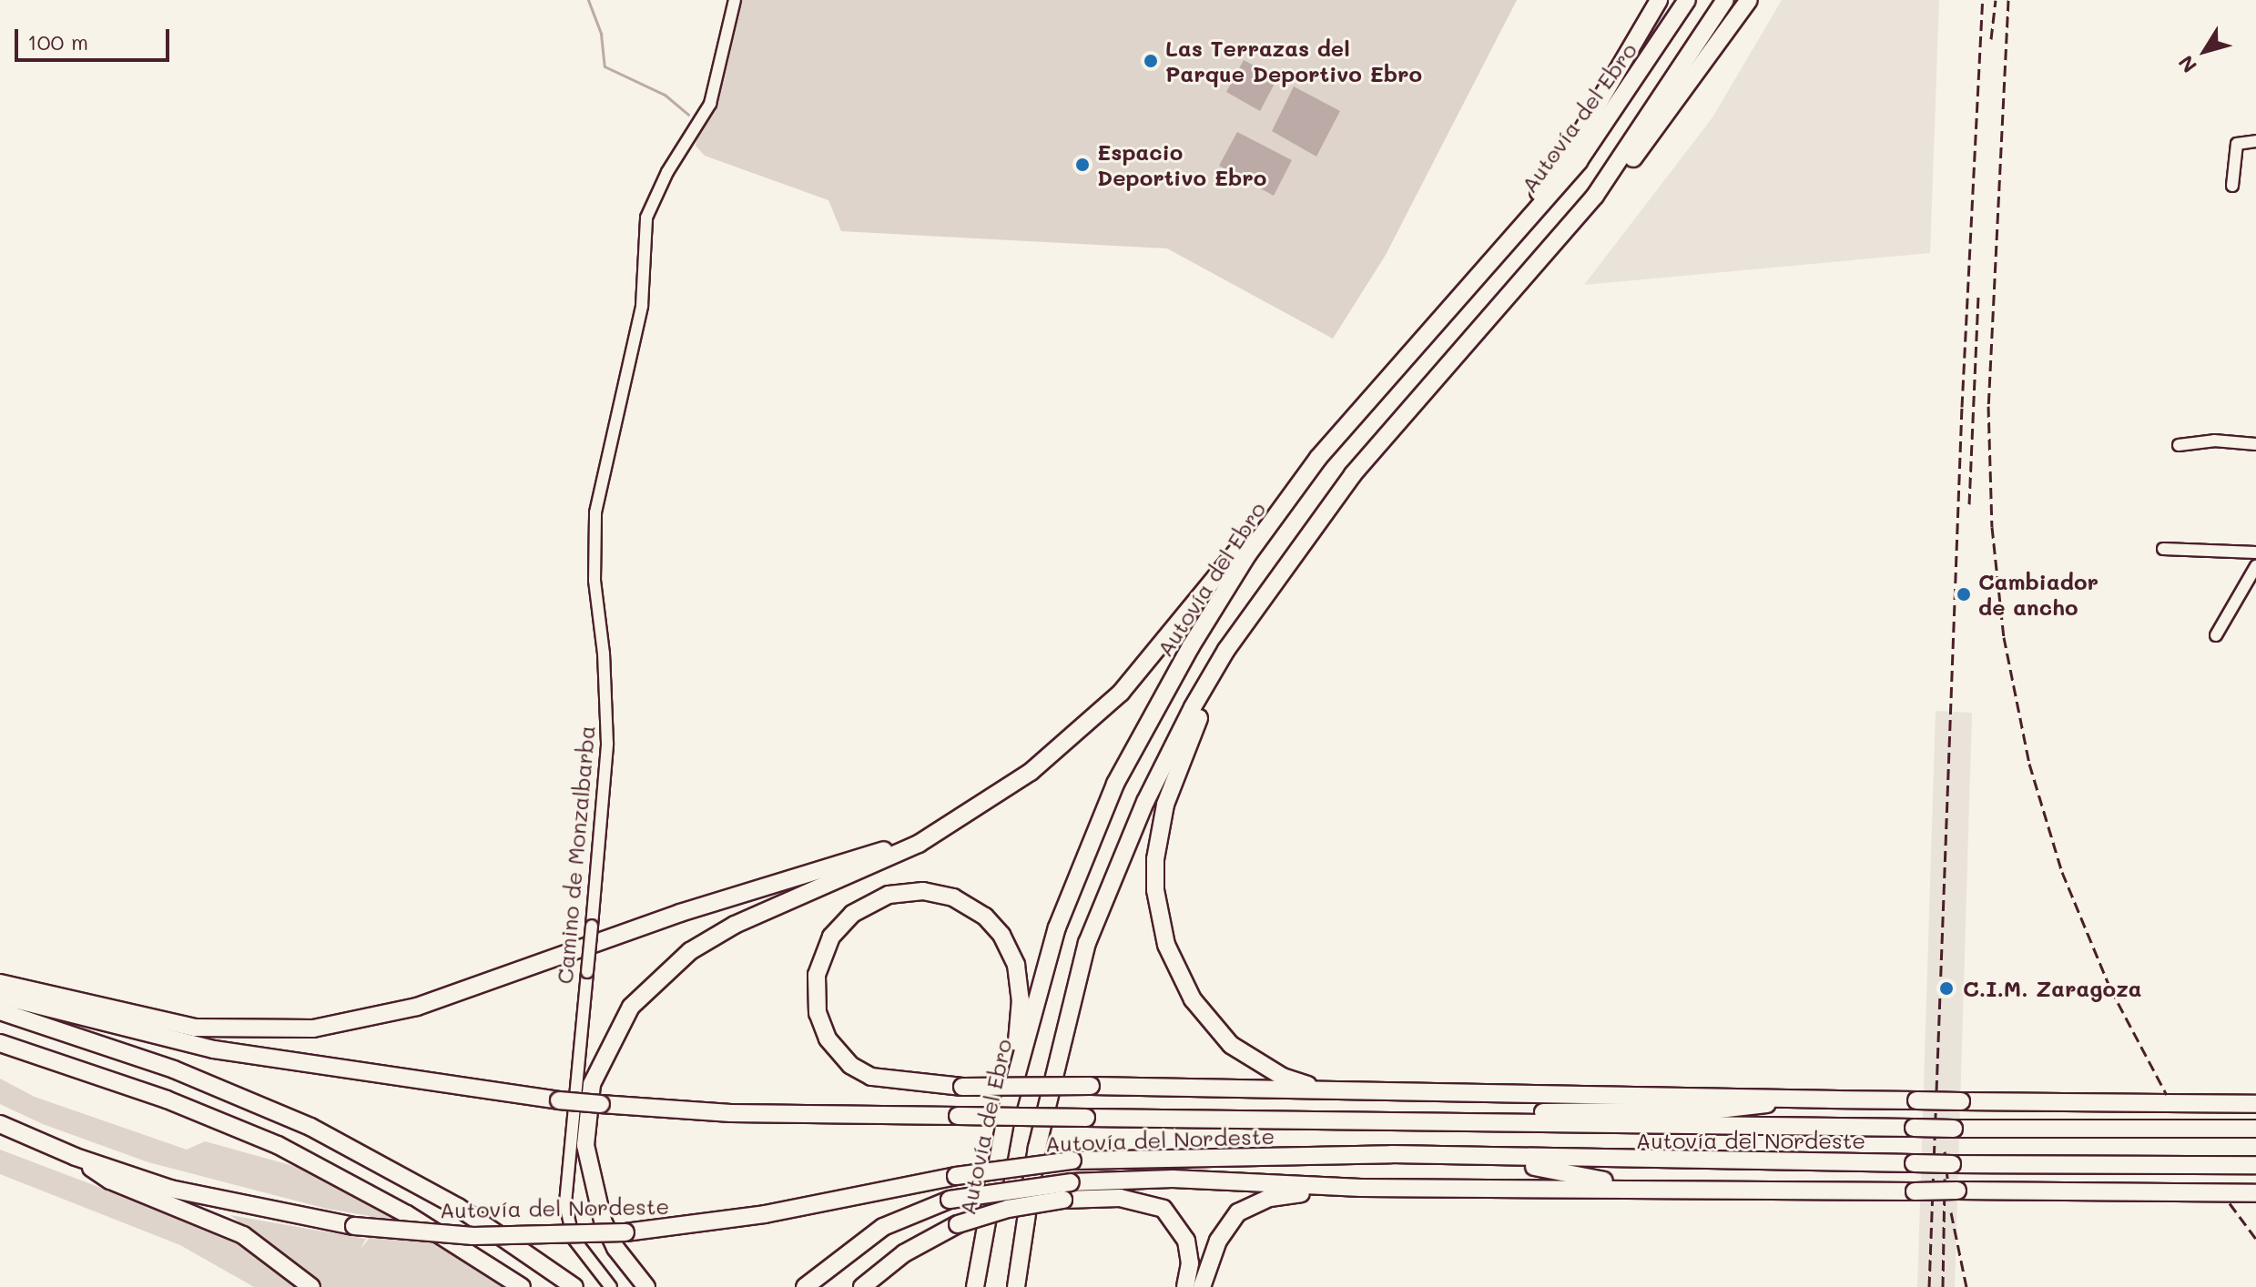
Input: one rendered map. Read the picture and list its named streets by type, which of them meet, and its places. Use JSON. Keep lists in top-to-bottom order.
{
  "streets": {
    "highway": ["Autovía del Ebro", "Autovía del Nordeste"],
    "street": ["Camino de Monzalbarba"]
  },
  "places": [
    "Las Terrazas del Parque Deportivo Ebro",
    "Espacio Deportivo Ebro",
    "Cambiador de ancho",
    "C.I.M. Zaragoza"
  ],
  "scale_bar": "100 m",
  "north": "bottom left"
}
